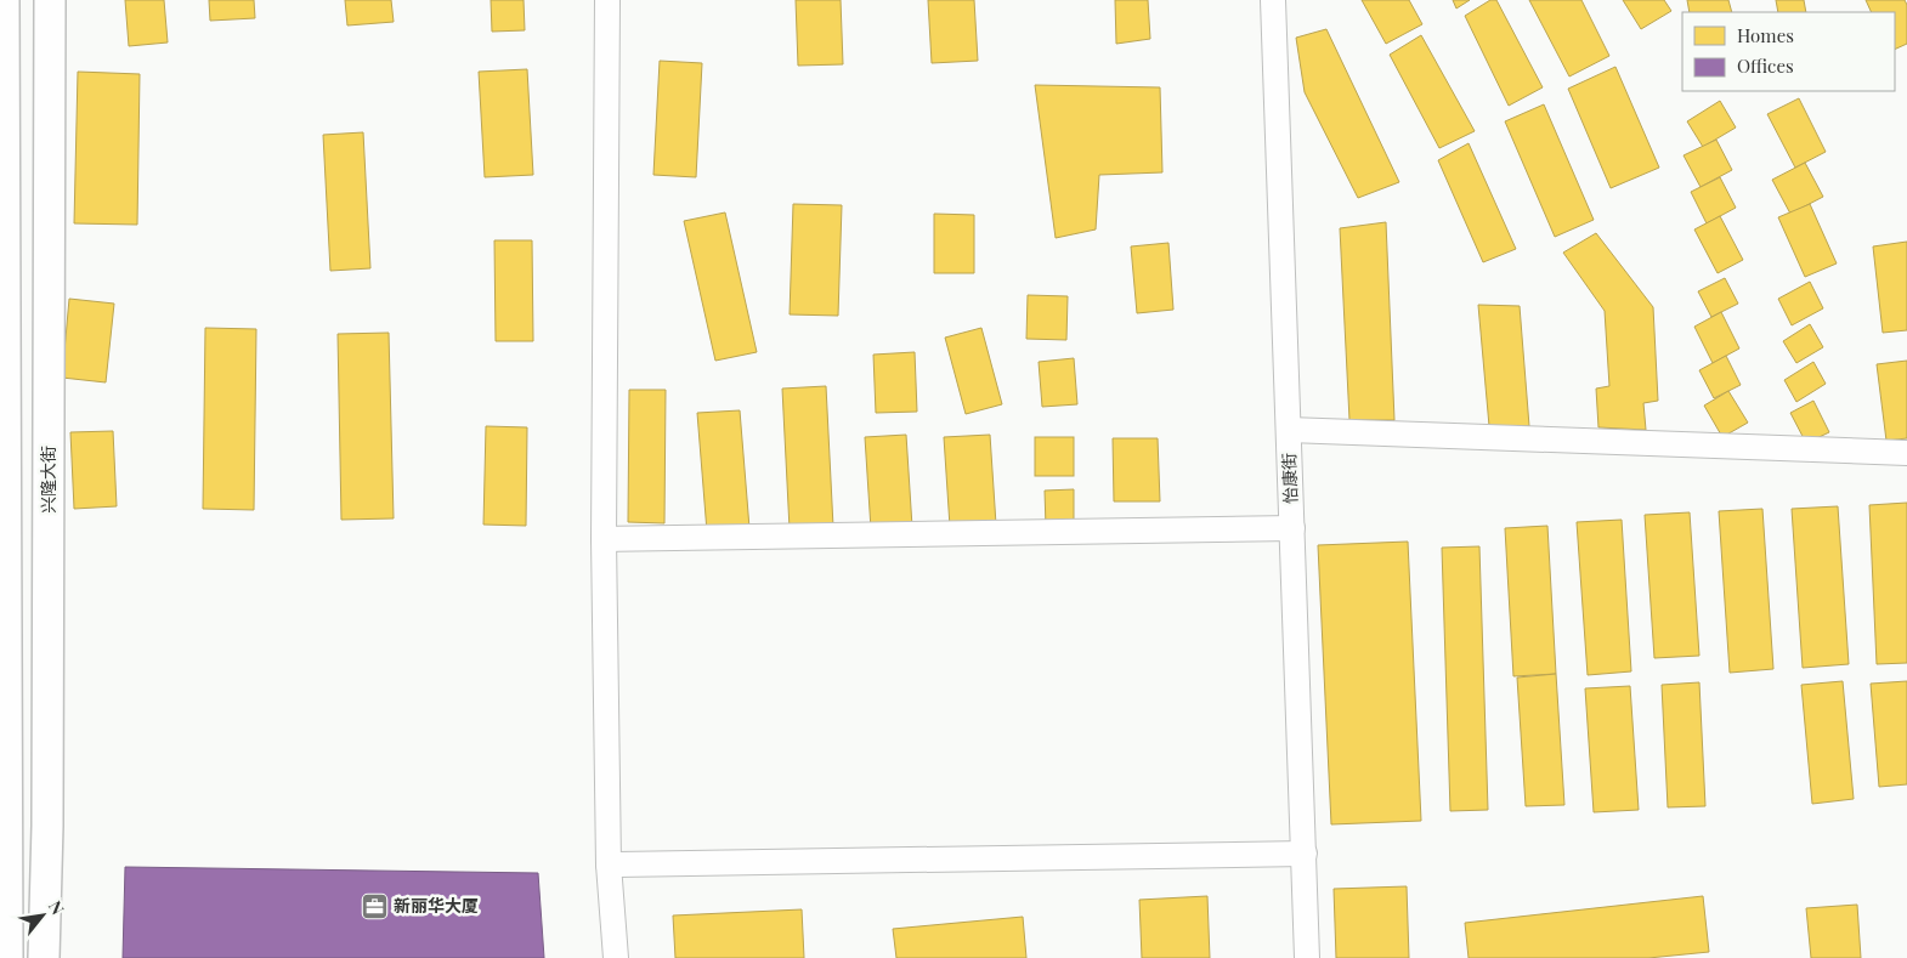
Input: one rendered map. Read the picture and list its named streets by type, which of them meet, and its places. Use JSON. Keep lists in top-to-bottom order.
{
  "streets": {
    "main road": ["兴隆大街"],
    "street": ["怡康街"]
  },
  "places": {
    "office": ["新丽华大厦"]
  },
  "legend": ["Homes", "Offices"],
  "north": "top right"
}
